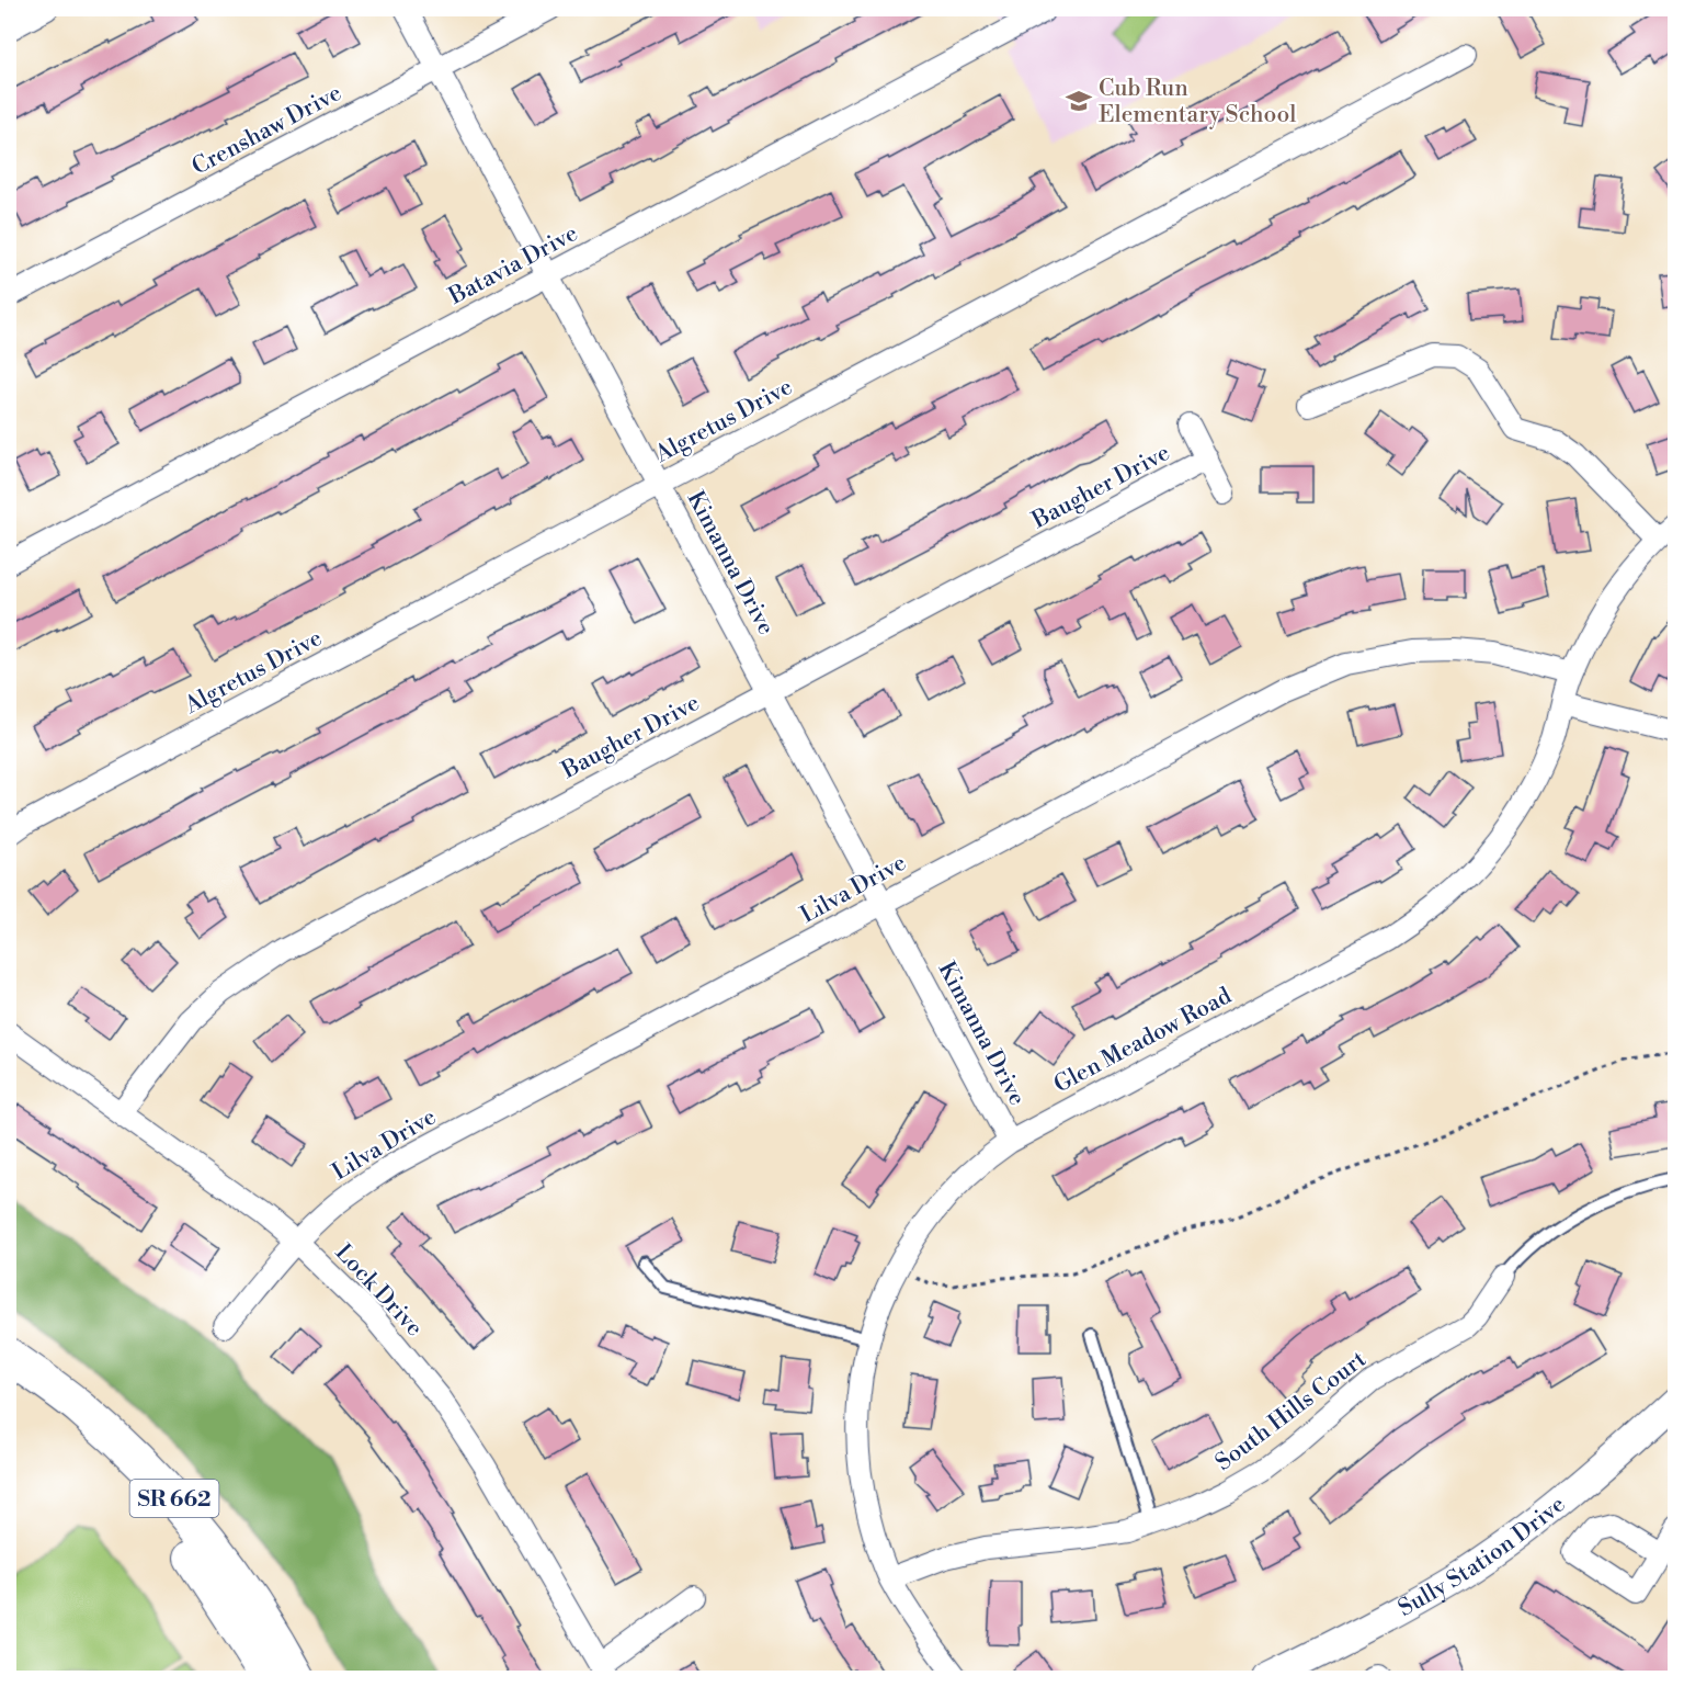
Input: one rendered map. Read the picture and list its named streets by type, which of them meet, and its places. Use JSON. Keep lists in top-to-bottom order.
{
  "streets": {
    "main road": ["SR 662"],
    "street": [
      "Crenshaw Drive",
      "Batavia Drive",
      "Algretus Drive",
      "Baugher Drive",
      "Kimanna Drive",
      "Lilva Drive",
      "Glen Meadow Road",
      "Lock Drive",
      "South Hills Court",
      "Sully Station Drive"
    ]
  },
  "crossings": [
    ["Crenshaw Drive", "Kimanna Drive"],
    ["Batavia Drive", "Kimanna Drive"],
    ["Algretus Drive", "Kimanna Drive"],
    ["Baugher Drive", "Kimanna Drive"],
    ["Baugher Drive", "Lock Drive"],
    ["Kimanna Drive", "Lilva Drive"],
    ["Kimanna Drive", "Glen Meadow Road"],
    ["Lilva Drive", "Glen Meadow Road"],
    ["Lilva Drive", "Lock Drive"],
    ["Glen Meadow Road", "South Hills Court"]
  ],
  "places": {
    "school or university": ["Cub Run Elementary School"]
  }
}
